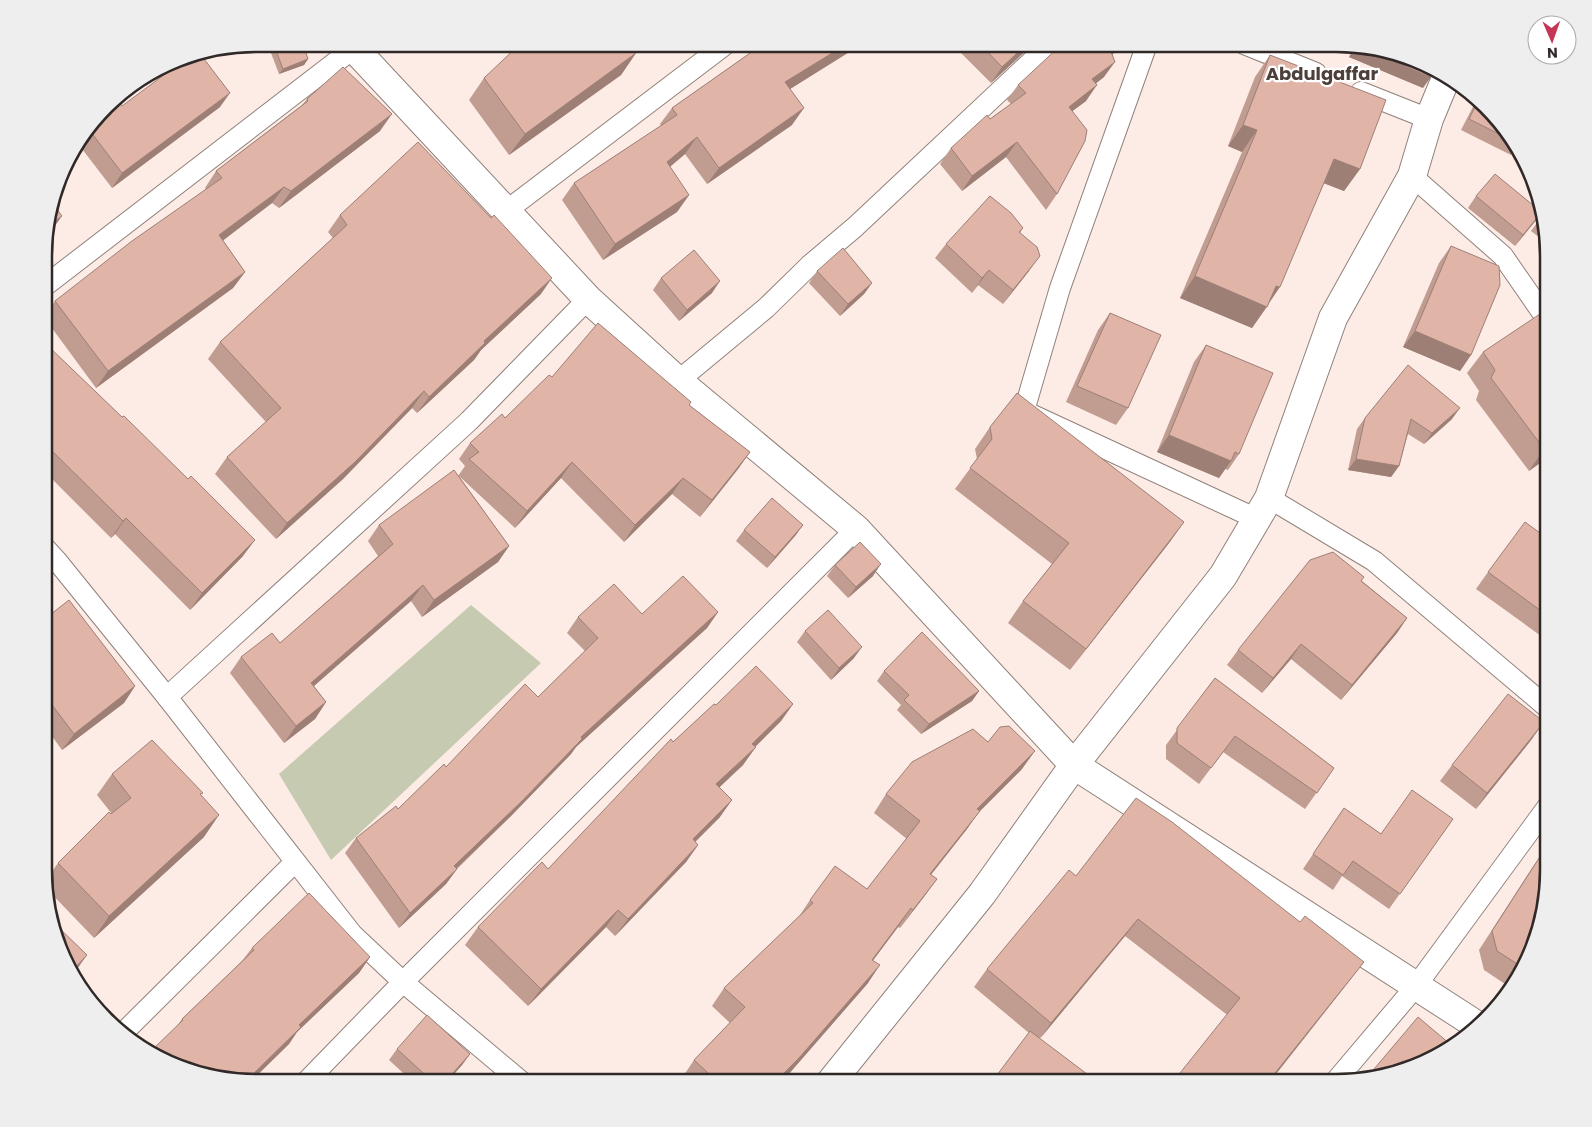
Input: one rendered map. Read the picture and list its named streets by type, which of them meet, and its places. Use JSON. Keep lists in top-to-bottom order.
{
  "districts": ["Abdulgaffar"],
  "north": "bottom"
}
